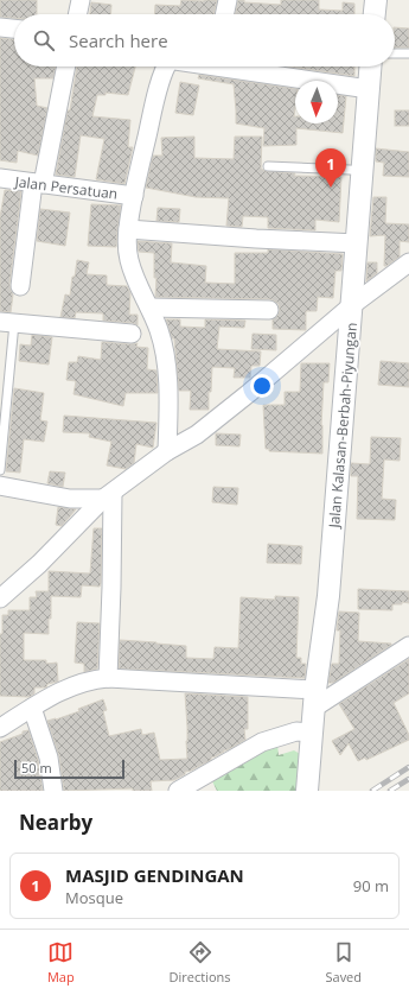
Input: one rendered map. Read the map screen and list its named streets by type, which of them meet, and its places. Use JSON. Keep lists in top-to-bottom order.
{
  "streets": {
    "street": ["Jalan Persatuan", "Jalan Kalasan-Berbah-Piyungan"]
  },
  "scale_bar": "50 m",
  "north": "bottom",
  "page": {
    "search": "Search here",
    "pins": "1",
    "scale": "50 m",
    "heading": "Nearby",
    "list": [
      {
        "mark": "1",
        "name": "MASJID GENDINGAN",
        "note": "Mosque",
        "value": "90 m"
      }
    ],
    "nav": ["Map", "Directions", "Saved"]
  }
}
